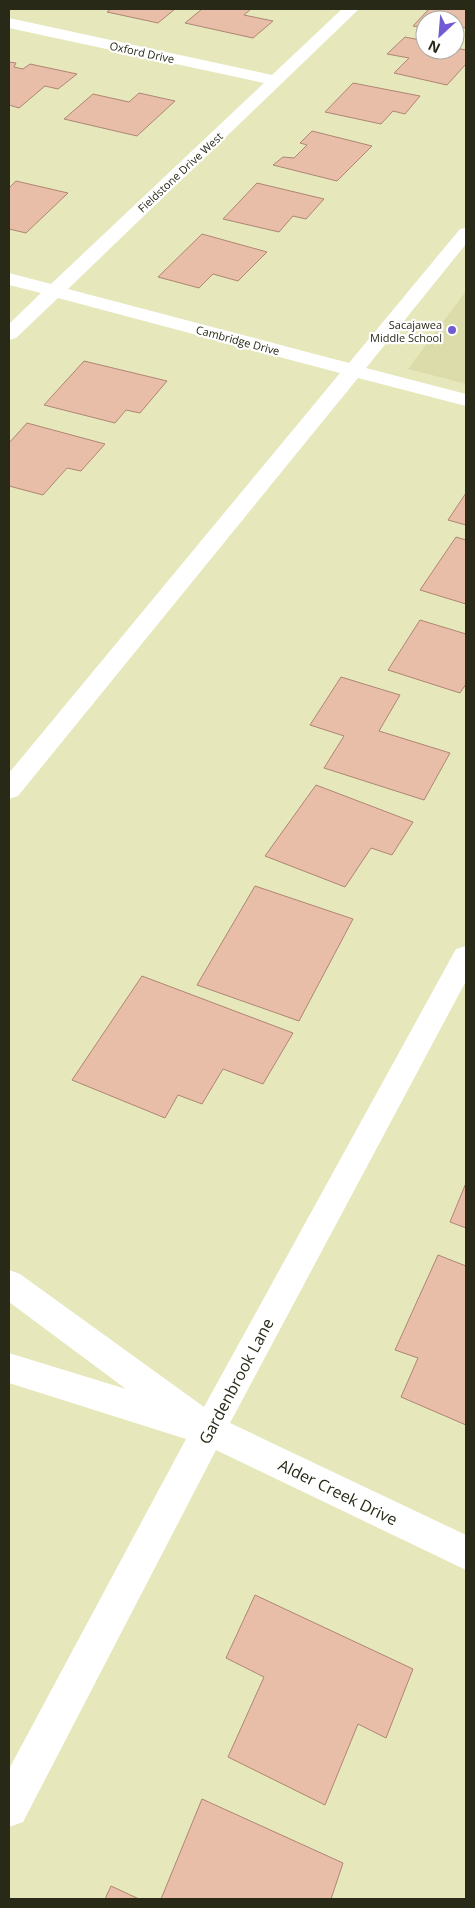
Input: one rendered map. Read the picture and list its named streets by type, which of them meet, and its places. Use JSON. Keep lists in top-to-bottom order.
{
  "streets": {
    "street": [
      "Oxford Drive",
      "Fieldstone Drive West",
      "Cambridge Drive",
      "Gardenbrook Lane",
      "Alder Creek Drive"
    ]
  },
  "crossings": [
    ["Oxford Drive", "Fieldstone Drive West"],
    ["Fieldstone Drive West", "Cambridge Drive"],
    ["Gardenbrook Lane", "Alder Creek Drive"]
  ],
  "places": ["Sacajawea Middle School"],
  "north": "bottom left"
}
